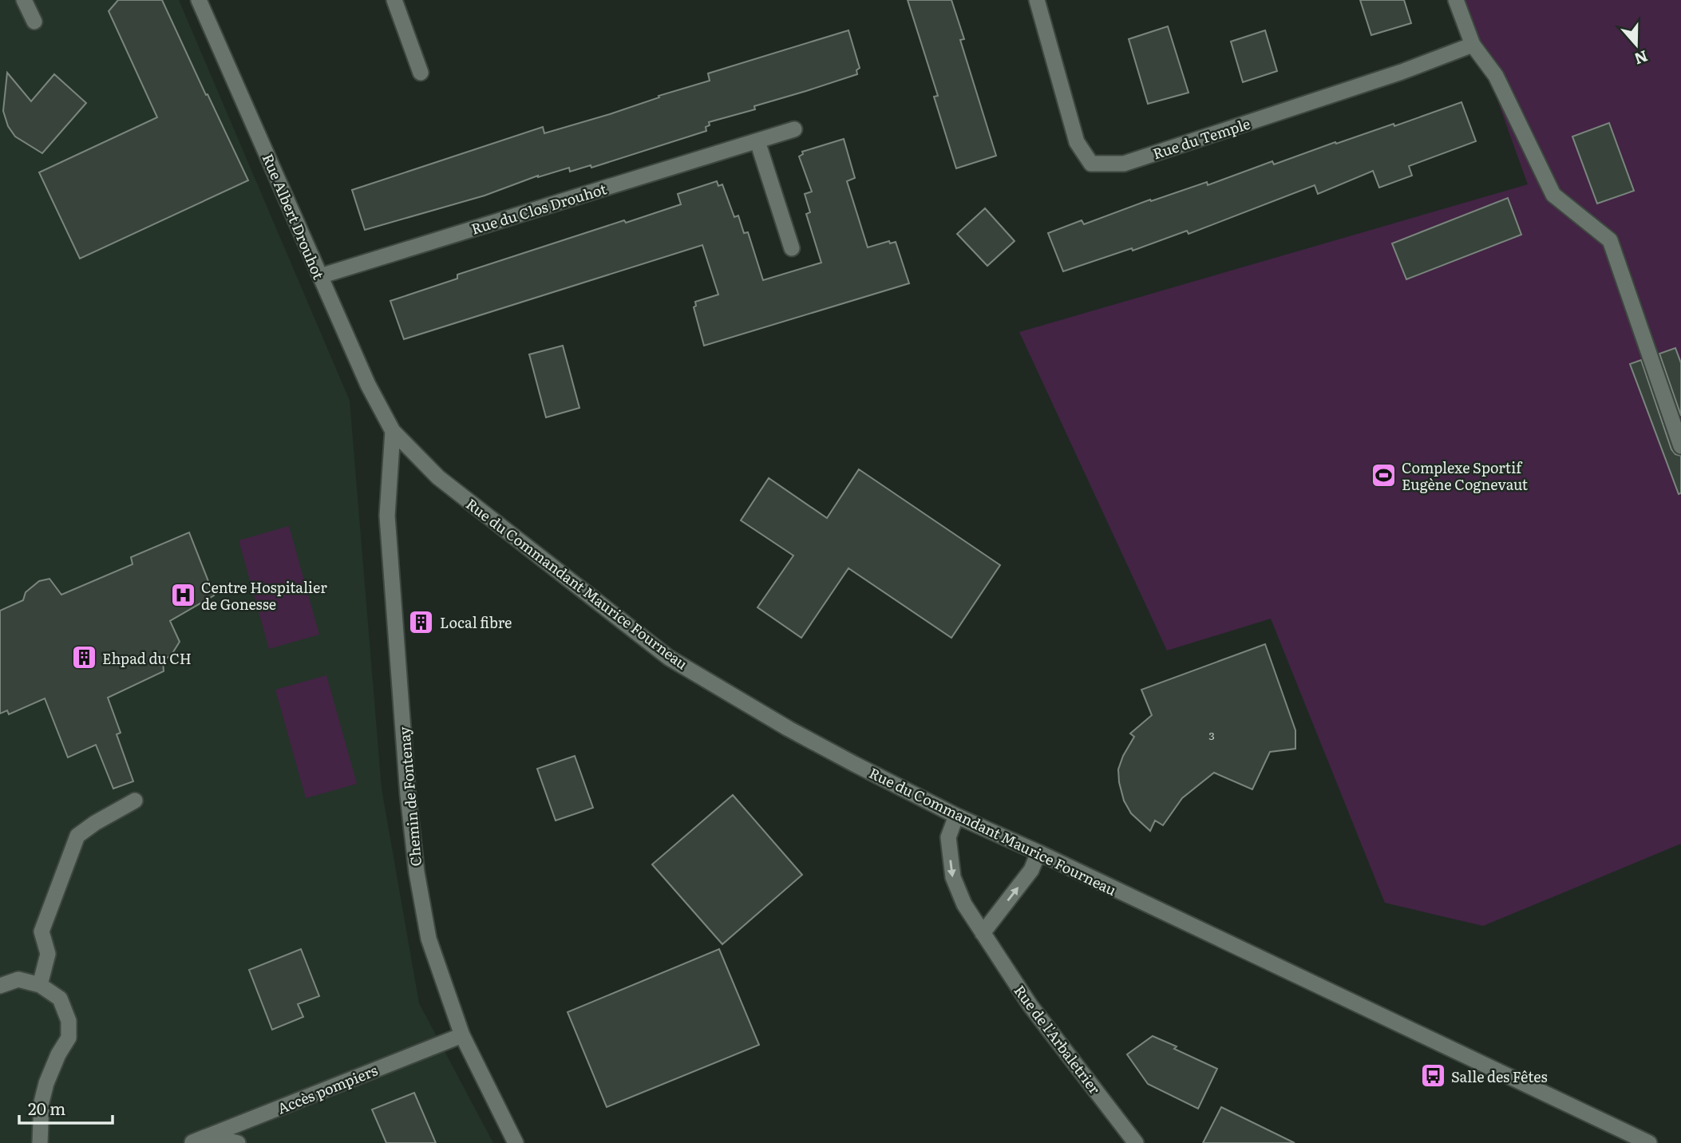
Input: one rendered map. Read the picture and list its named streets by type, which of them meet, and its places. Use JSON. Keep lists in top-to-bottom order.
{
  "streets": {
    "street": [
      "Rue du Temple",
      "Rue du Clos Drouhot",
      "Rue Albert Drouhot",
      "Rue du Commandant Maurice Fourneau",
      "Chemin de Fontenay",
      "Rue de l'Arbaletrier",
      "Accès pompiers"
    ]
  },
  "crossings": [
    ["Rue du Clos Drouhot", "Rue Albert Drouhot"],
    ["Rue Albert Drouhot", "Rue du Commandant Maurice Fourneau"],
    ["Rue Albert Drouhot", "Chemin de Fontenay"],
    ["Rue du Commandant Maurice Fourneau", "Chemin de Fontenay"],
    ["Rue du Commandant Maurice Fourneau", "Rue de l'Arbaletrier"],
    ["Chemin de Fontenay", "Accès pompiers"]
  ],
  "places": {
    "sports": ["Complexe Sportif Eugène Cognevaut"],
    "hospital": ["Centre Hospitalier de Gonesse"],
    "building": ["Local fibre", "Ehpad du CH"],
    "bus stop": ["Salle des Fêtes"]
  },
  "house_numbers": ["3"],
  "scale_bar": "20 m",
  "north": "bottom"
}
